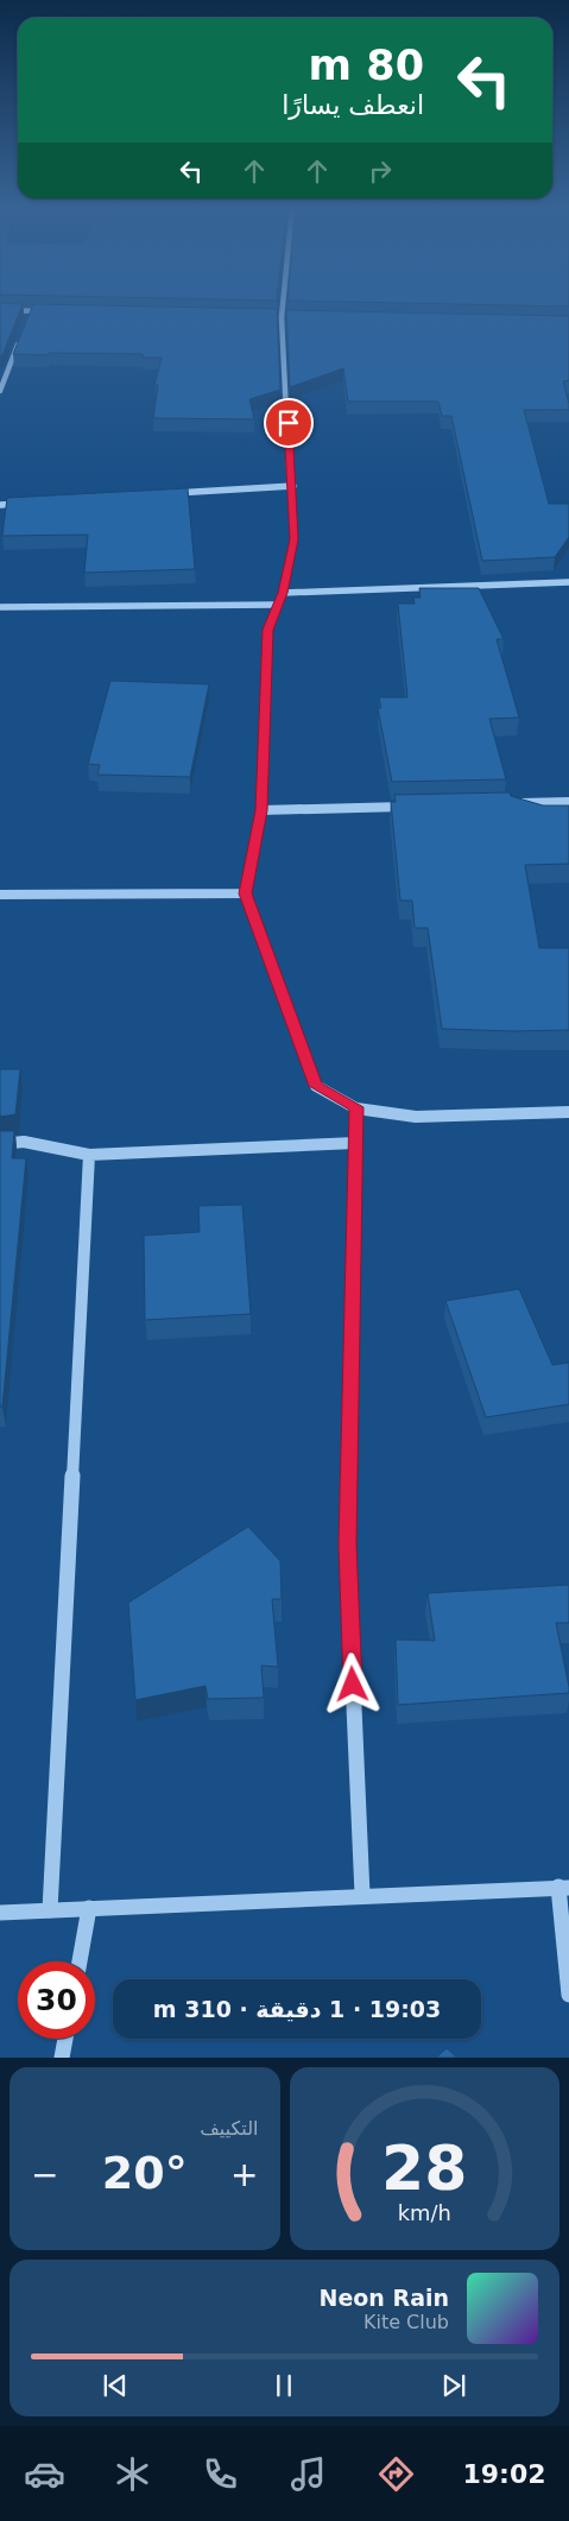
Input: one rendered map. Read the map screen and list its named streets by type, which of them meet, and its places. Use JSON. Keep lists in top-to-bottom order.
{
  "page": {
    "turn": ["80 m", "انعطف يسارًا"],
    "limit": "30",
    "trip": "19:03 · 1 دقيقة · 310 m",
    "tile": "التكييف",
    "heat": ["−", "20°", "+"],
    "song": ["Neon Rain", "Kite Club"],
    "tabs": "19:02",
    "gauge": ["28", "km/h"]
  }
}
